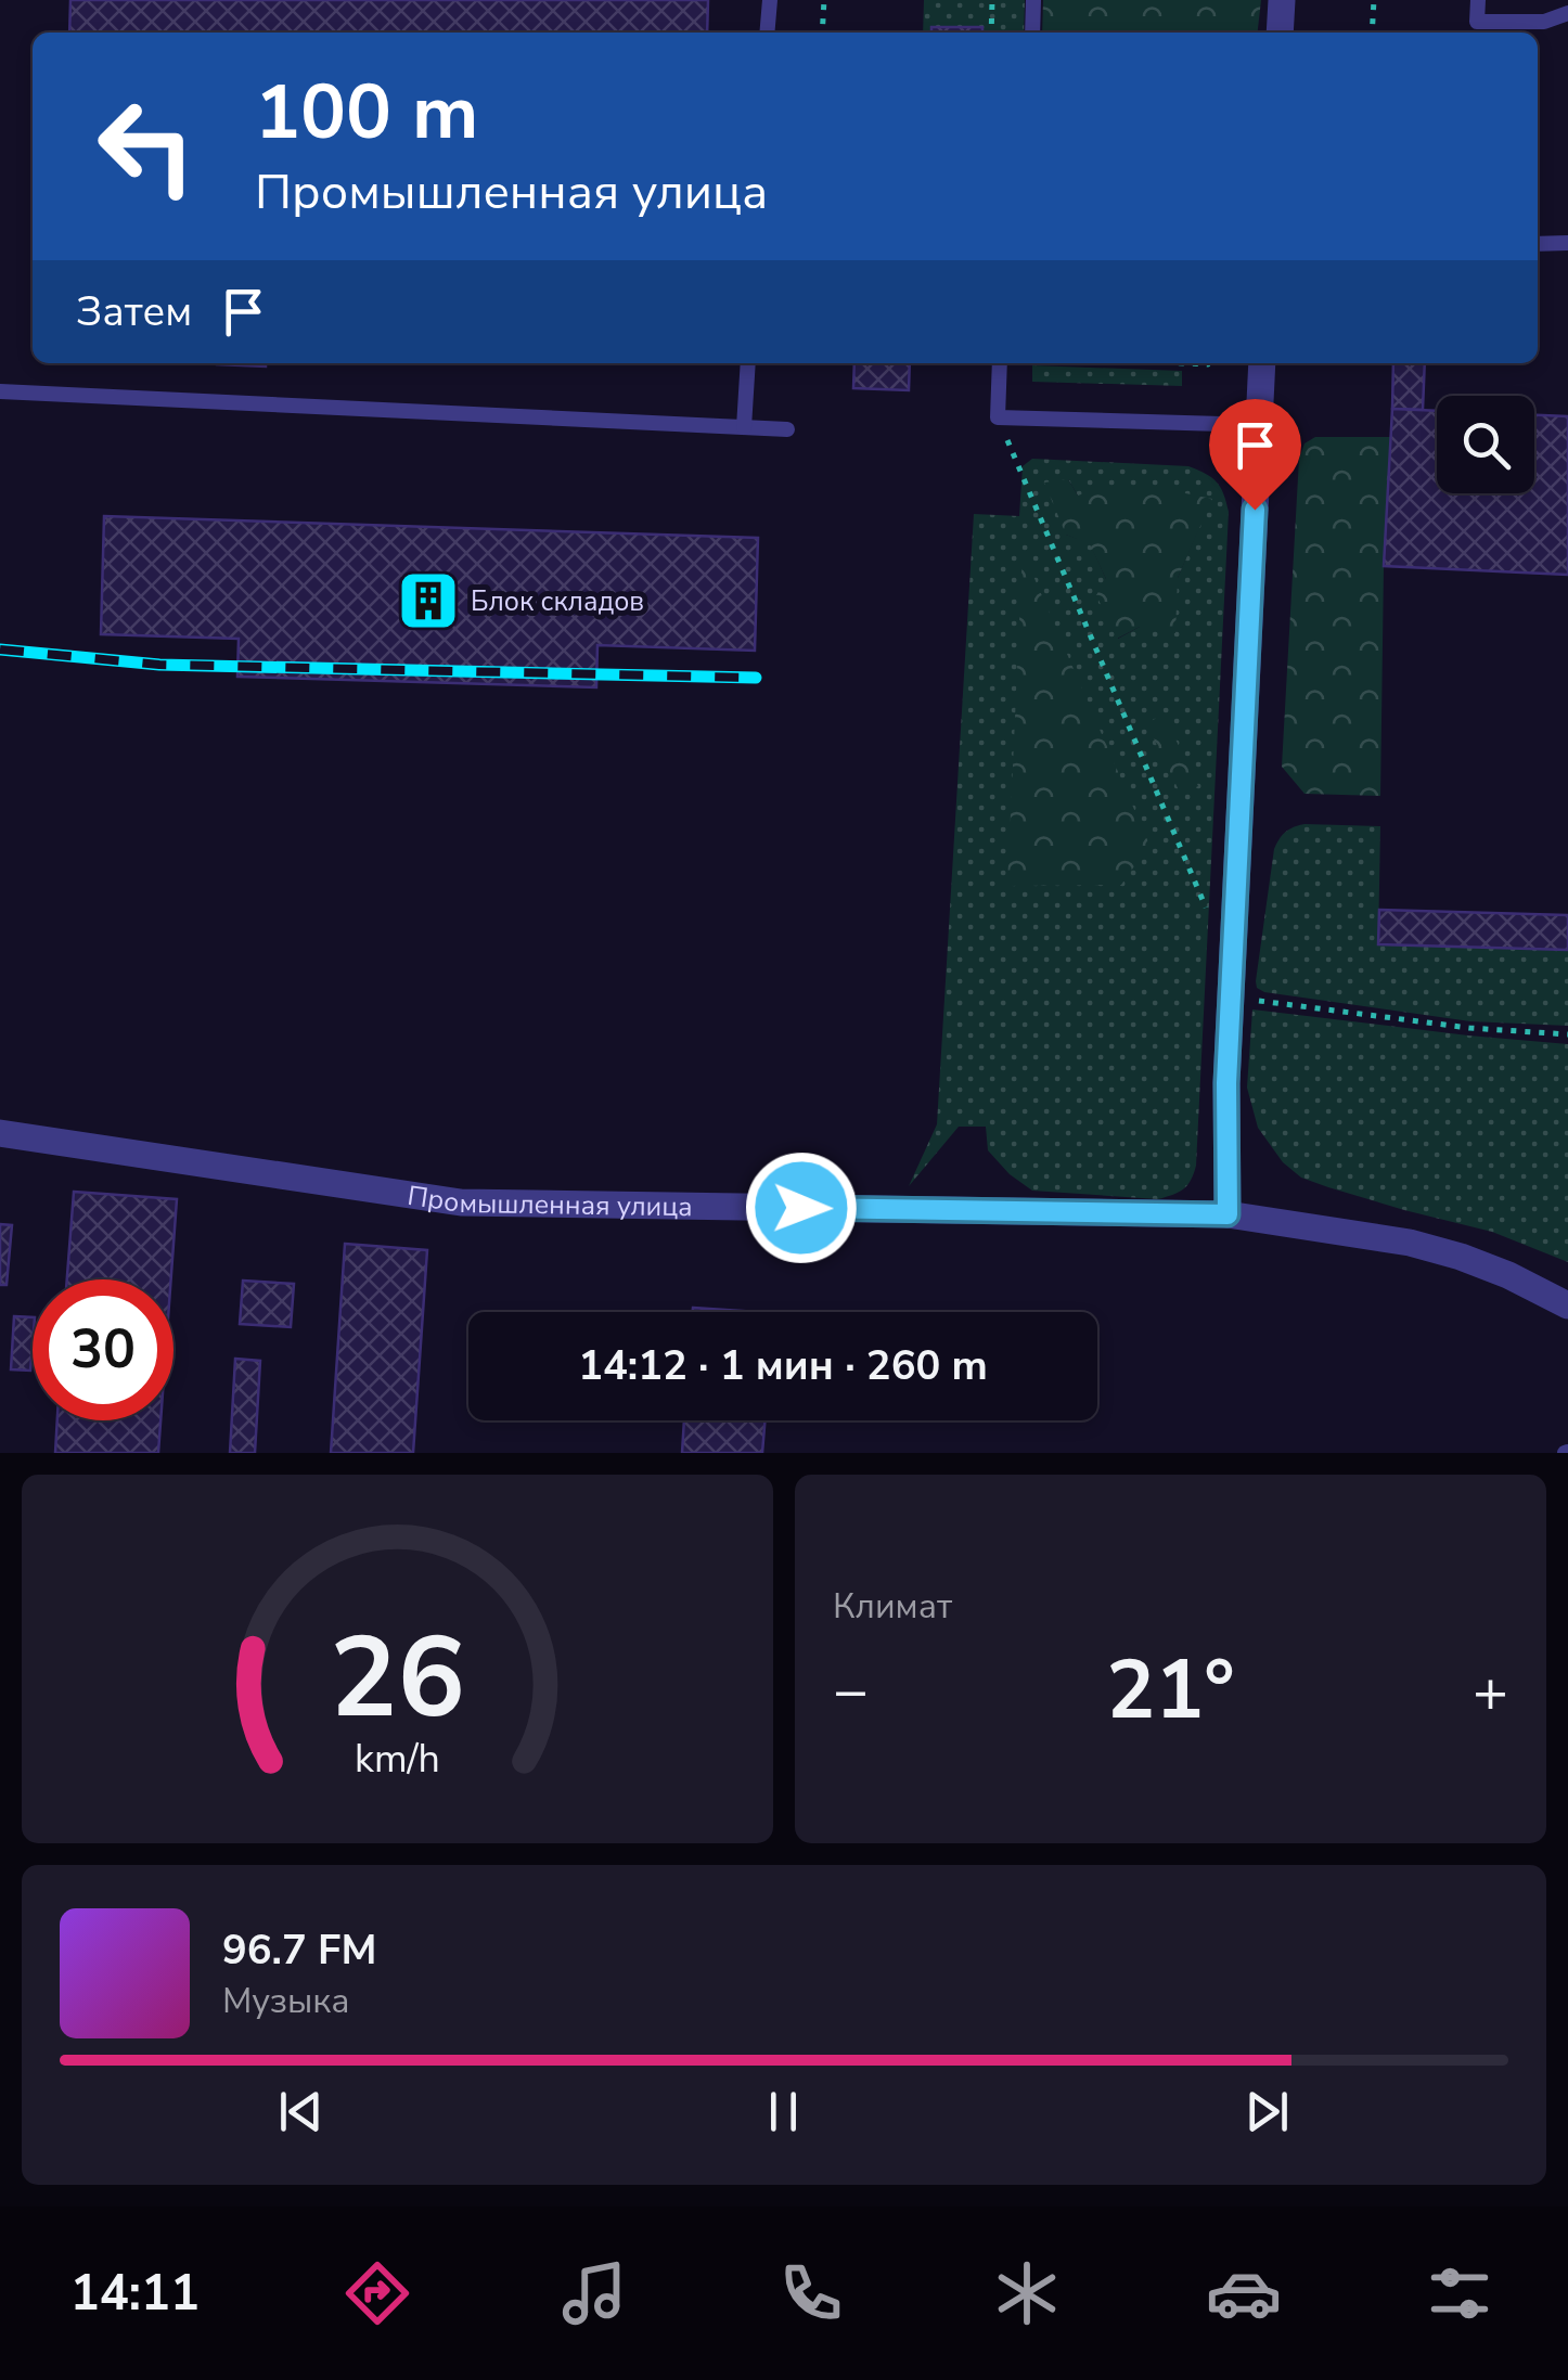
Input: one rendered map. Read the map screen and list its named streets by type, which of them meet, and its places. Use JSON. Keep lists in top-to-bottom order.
{
  "streets": {
    "street": ["Промышленная улица"]
  },
  "places": {
    "building": ["Блок складов"]
  },
  "page": {
    "turn": ["100 m", "Промышленная улица"],
    "then": "Затем",
    "limit": "30",
    "trip": "14:12 · 1 мин · 260 m",
    "tile": "Климат",
    "heat": ["−", "21°", "+"],
    "song": ["96.7 FM", "Музыка"],
    "tabs": "14:11",
    "gauge": ["26", "km/h"]
  }
}
